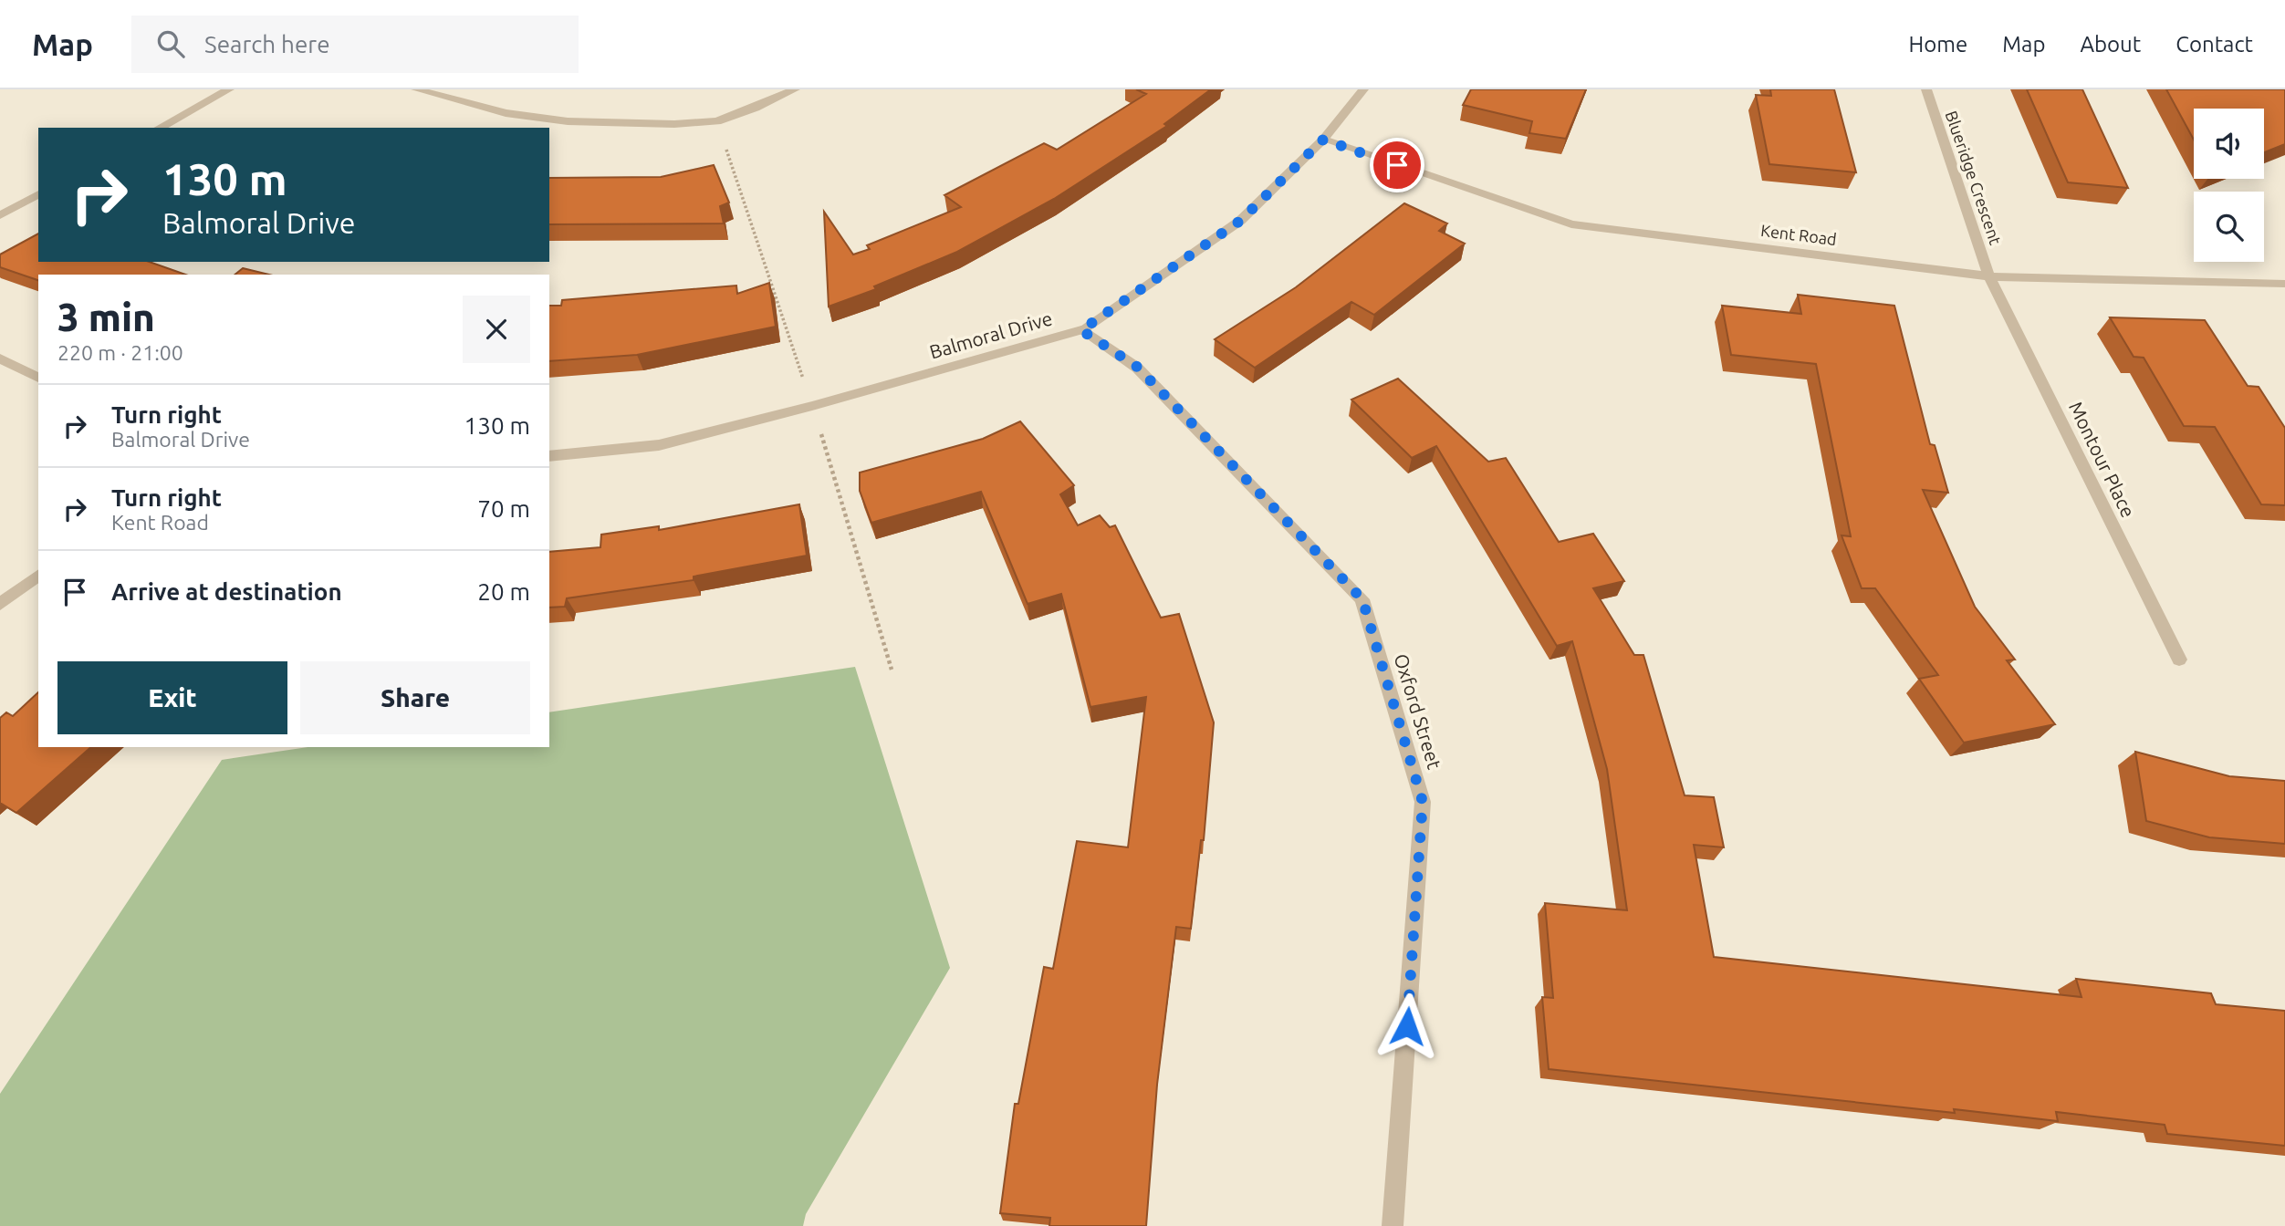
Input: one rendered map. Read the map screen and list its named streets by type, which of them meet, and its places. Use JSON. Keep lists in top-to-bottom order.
{
  "streets": {
    "street": [
      "Blueridge Crescent",
      "Kent Road",
      "Balmoral Drive",
      "Montour Place",
      "Oxford Street"
    ]
  },
  "crossings": [
    ["Blueridge Crescent", "Kent Road"],
    ["Blueridge Crescent", "Montour Place"],
    ["Kent Road", "Balmoral Drive"],
    ["Kent Road", "Montour Place"],
    ["Balmoral Drive", "Oxford Street"]
  ],
  "page": {
    "header": "Map",
    "search": "Search here",
    "nav": [
      "Home",
      "Map",
      "About",
      "Contact"
    ],
    "turn": ["130 m", "Balmoral Drive"],
    "heading": ["3 min", "220 m · 21:00"],
    "list": [
      {
        "name": "Turn right",
        "note": "Balmoral Drive",
        "value": "130 m"
      },
      {
        "name": "Turn right",
        "note": "Kent Road",
        "value": "70 m"
      },
      {
        "name": "Arrive at destination",
        "value": "20 m"
      }
    ],
    "buttons": ["Exit", "Share"]
  }
}
